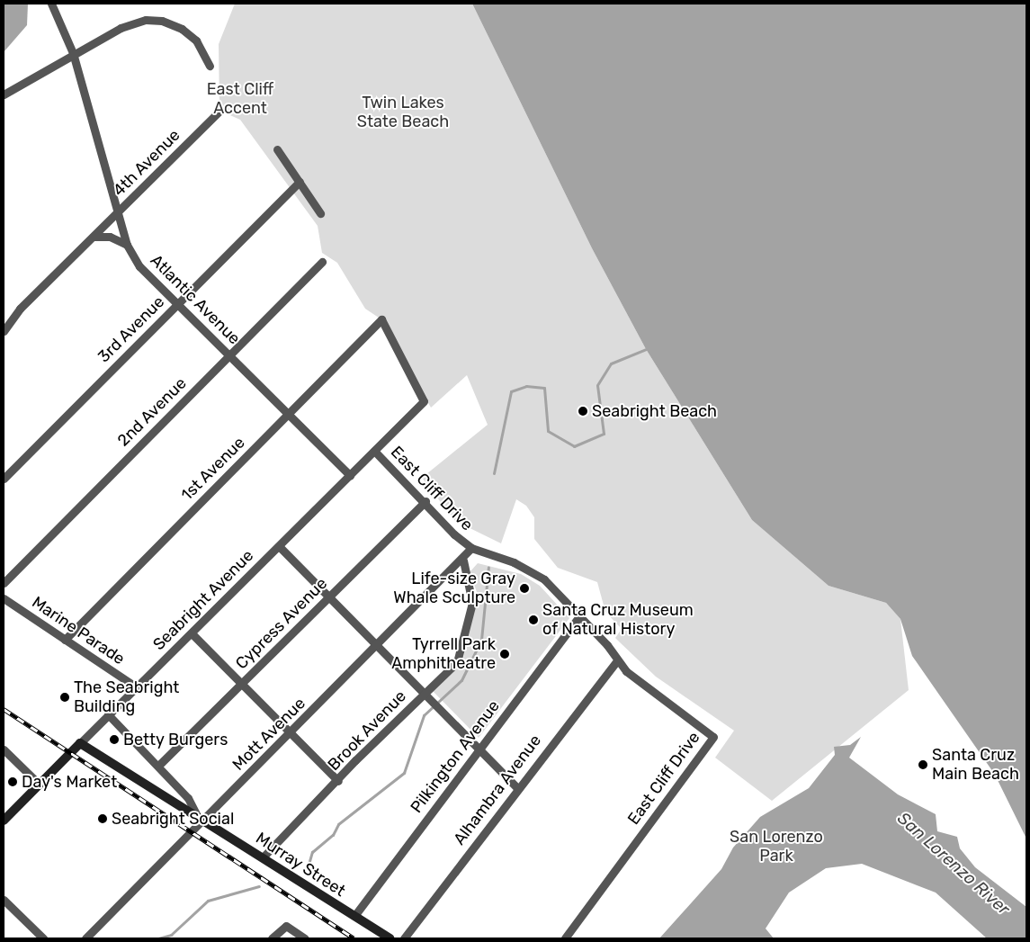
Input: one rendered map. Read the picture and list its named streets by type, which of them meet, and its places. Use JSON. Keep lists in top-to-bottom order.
{
  "streets": {
    "main road": ["Seabright Avenue", "Murray Street"],
    "street": [
      "4th Avenue",
      "Atlantic Avenue",
      "3rd Avenue",
      "2nd Avenue",
      "1st Avenue",
      "East Cliff Drive",
      "Cypress Avenue",
      "Marine Parade",
      "Brook Avenue",
      "Mott Avenue",
      "Pilkington Avenue",
      "Alhambra Avenue"
    ]
  },
  "crossings": [
    ["4th Avenue", "Atlantic Avenue"],
    ["Atlantic Avenue", "3rd Avenue"],
    ["Atlantic Avenue", "2nd Avenue"],
    ["Atlantic Avenue", "1st Avenue"],
    ["Atlantic Avenue", "Seabright Avenue"],
    ["1st Avenue", "Seabright Avenue"],
    ["1st Avenue", "Marine Parade"],
    ["East Cliff Drive", "Seabright Avenue"],
    ["East Cliff Drive", "Cypress Avenue"],
    ["East Cliff Drive", "Mott Avenue"],
    ["East Cliff Drive", "Pilkington Avenue"],
    ["East Cliff Drive", "Alhambra Avenue"],
    ["Seabright Avenue", "Marine Parade"],
    ["Seabright Avenue", "Murray Street"],
    ["Cypress Avenue", "Murray Street"],
    ["Brook Avenue", "Mott Avenue"],
    ["Brook Avenue", "Murray Street"],
    ["Mott Avenue", "Murray Street"],
    ["Pilkington Avenue", "Murray Street"]
  ],
  "water": ["San Lorenzo River"],
  "parks": ["East Cliff Accent", "Twin Lakes State Beach", "San Lorenzo Park"],
  "places": [
    "Seabright Beach",
    "Life-size Gray Whale Sculpture",
    "Santa Cruz Museum of Natural History",
    "Tyrrell Park Amphitheatre",
    "The Seabright Building",
    "Betty Burgers",
    "Santa Cruz Main Beach",
    "Day's Market",
    "Seabright Social"
  ]
}
